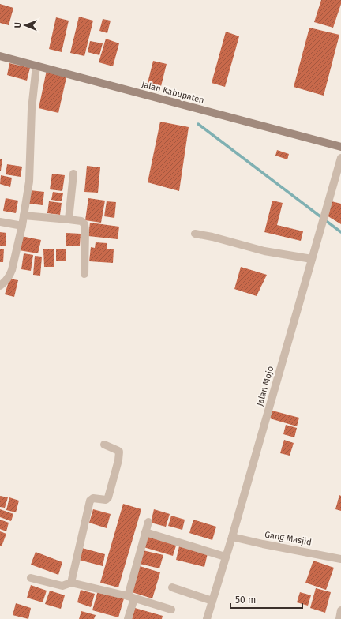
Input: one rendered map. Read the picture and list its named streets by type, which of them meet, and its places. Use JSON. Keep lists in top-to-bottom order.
{
  "streets": {
    "main road": ["Jalan Kabupaten"],
    "street": ["Jalan Mojo", "Gang Masjid"]
  },
  "crossings": [
    ["Jalan Mojo", "Gang Masjid"]
  ],
  "scale_bar": "50 m",
  "north": "left"
}
